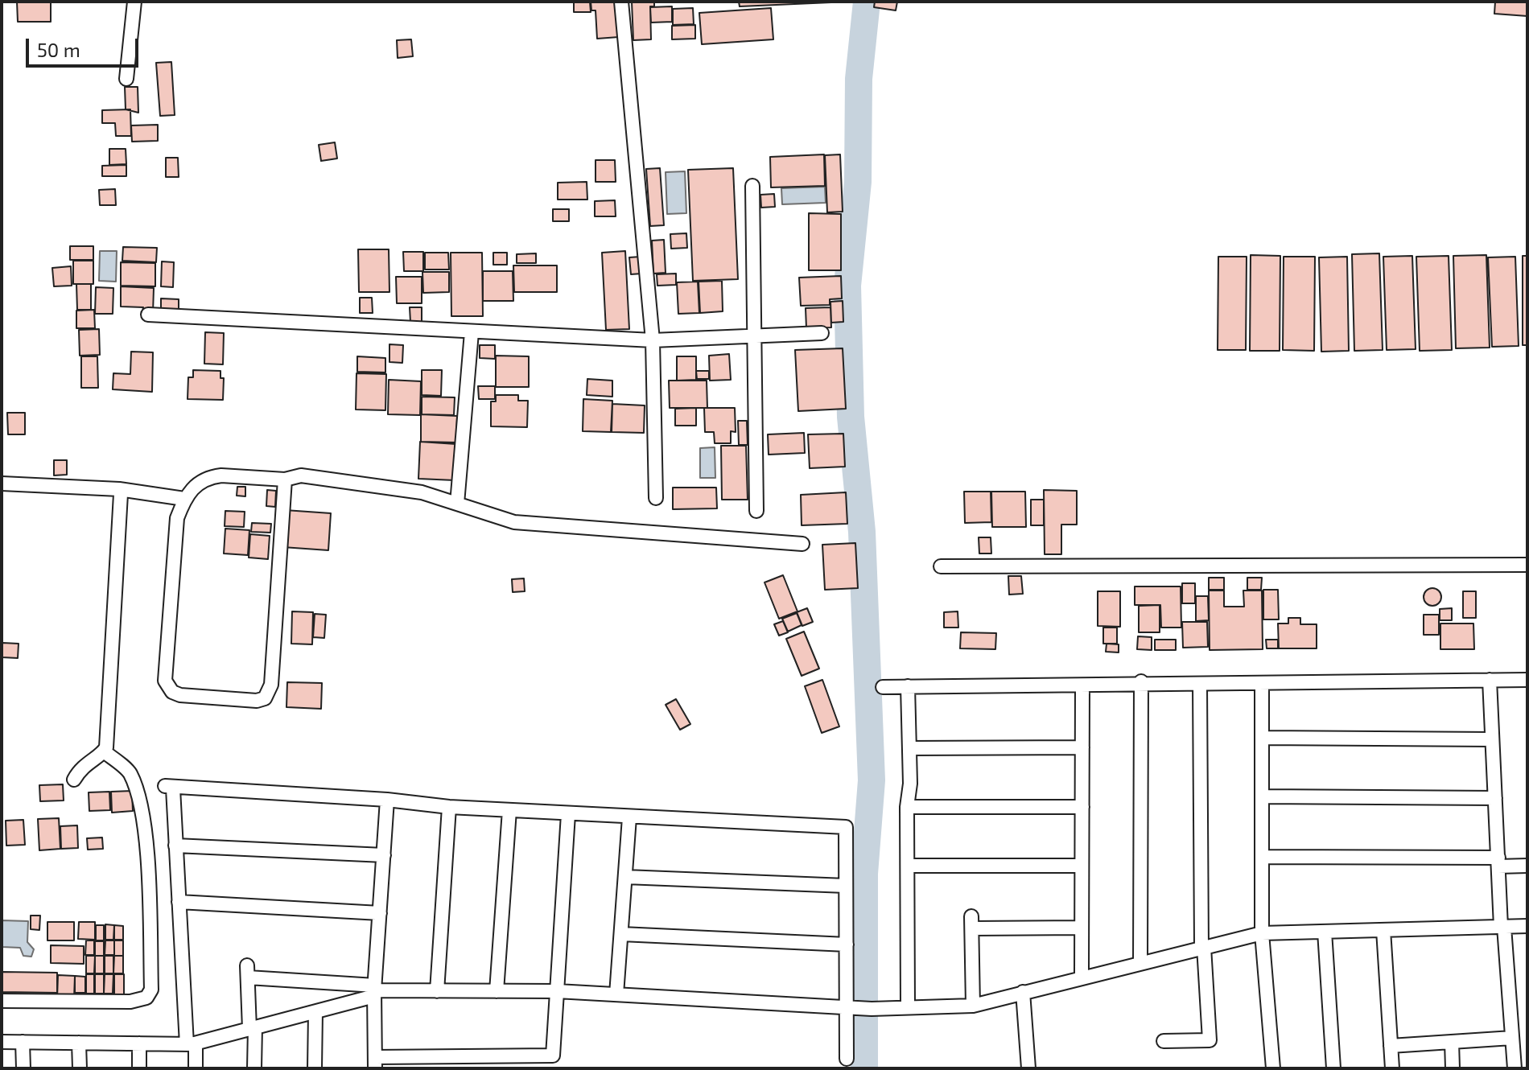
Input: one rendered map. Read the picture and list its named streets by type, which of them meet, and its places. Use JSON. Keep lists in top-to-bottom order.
{
  "scale_bar": "50 m"
}
